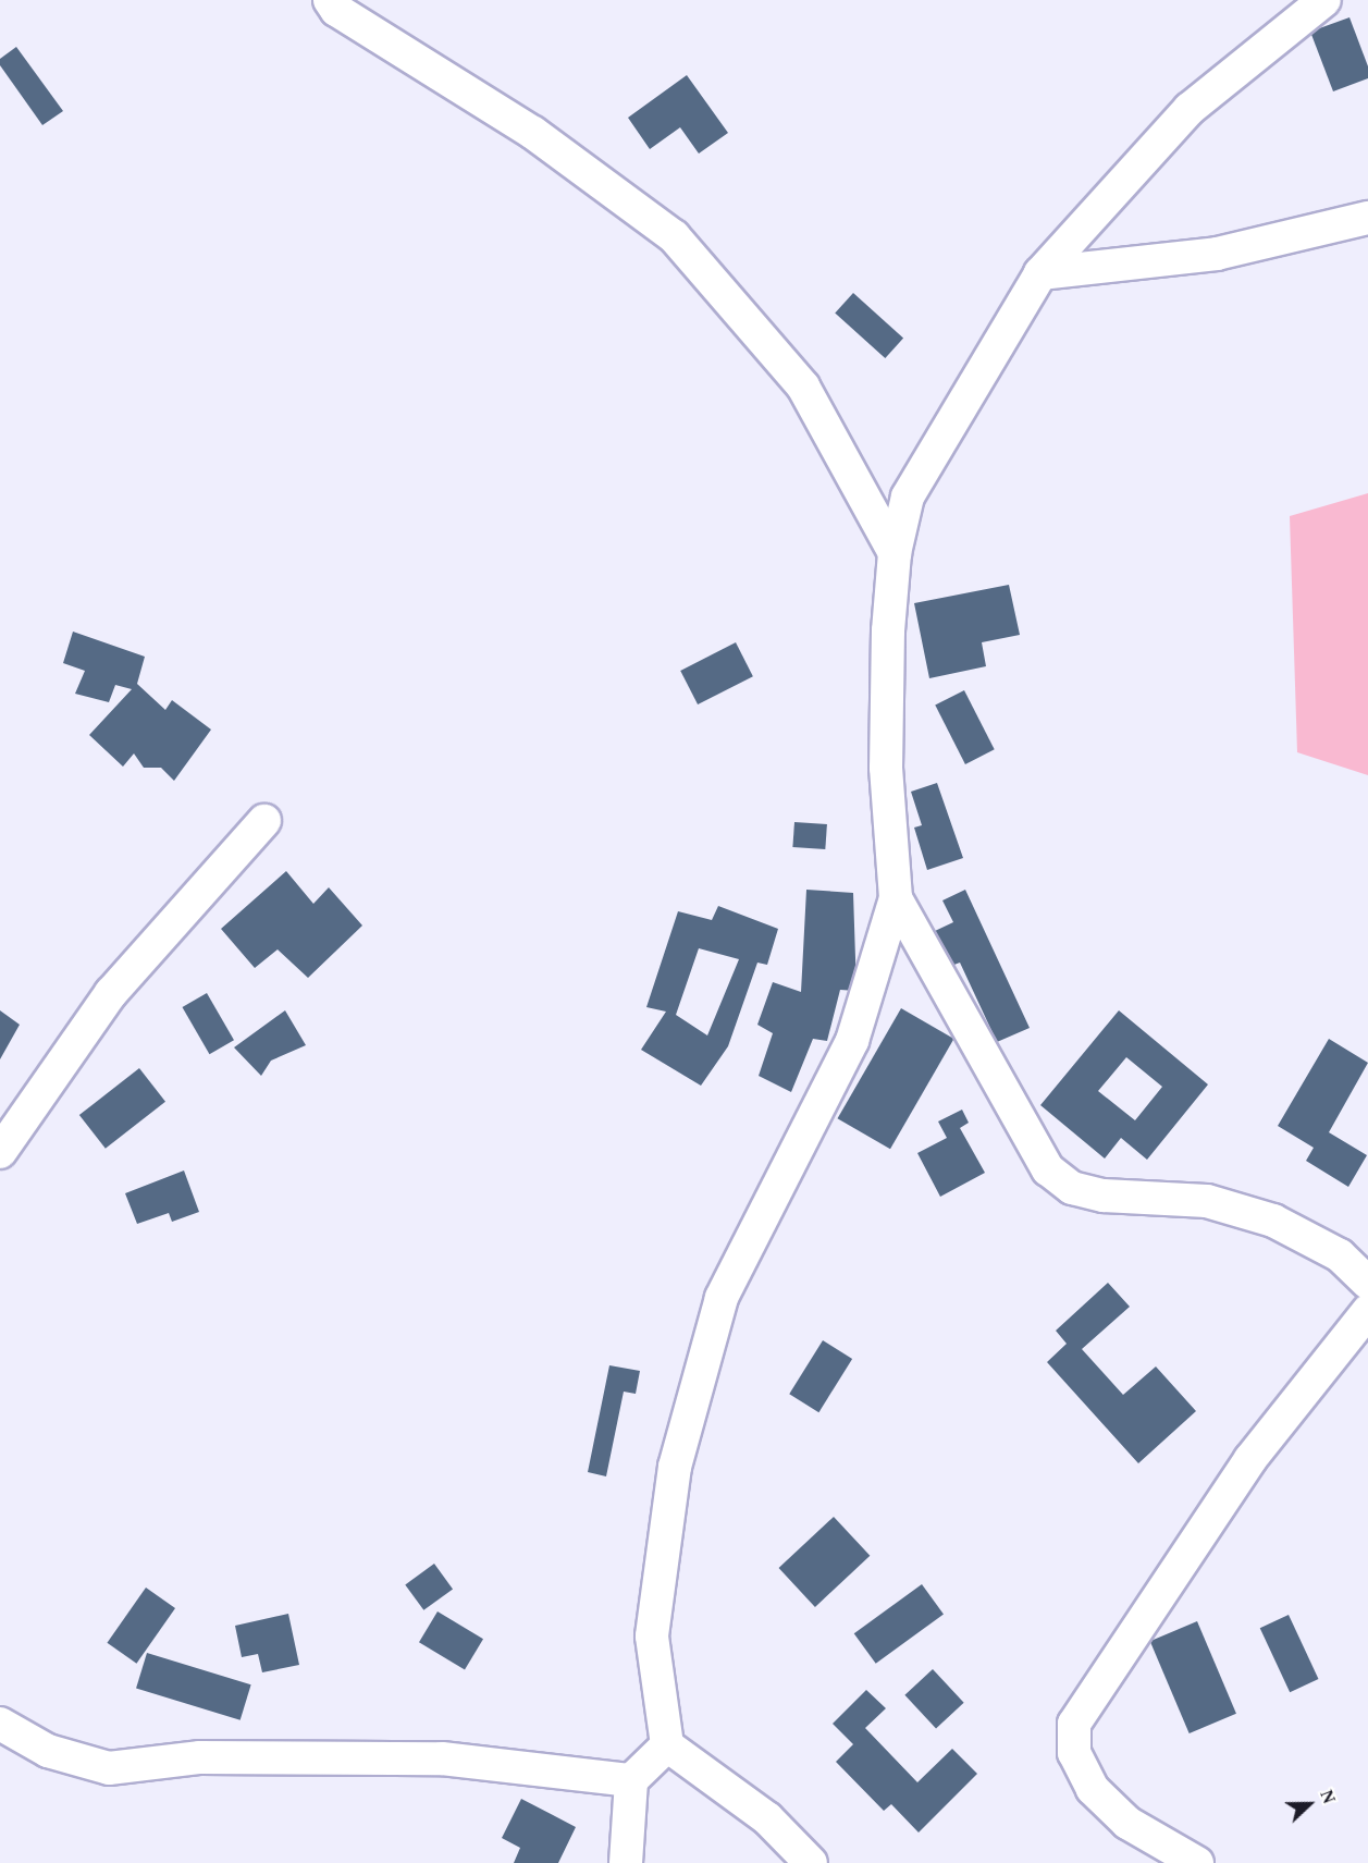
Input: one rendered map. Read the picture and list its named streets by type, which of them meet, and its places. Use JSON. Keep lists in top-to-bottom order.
{
  "north": "right"
}
